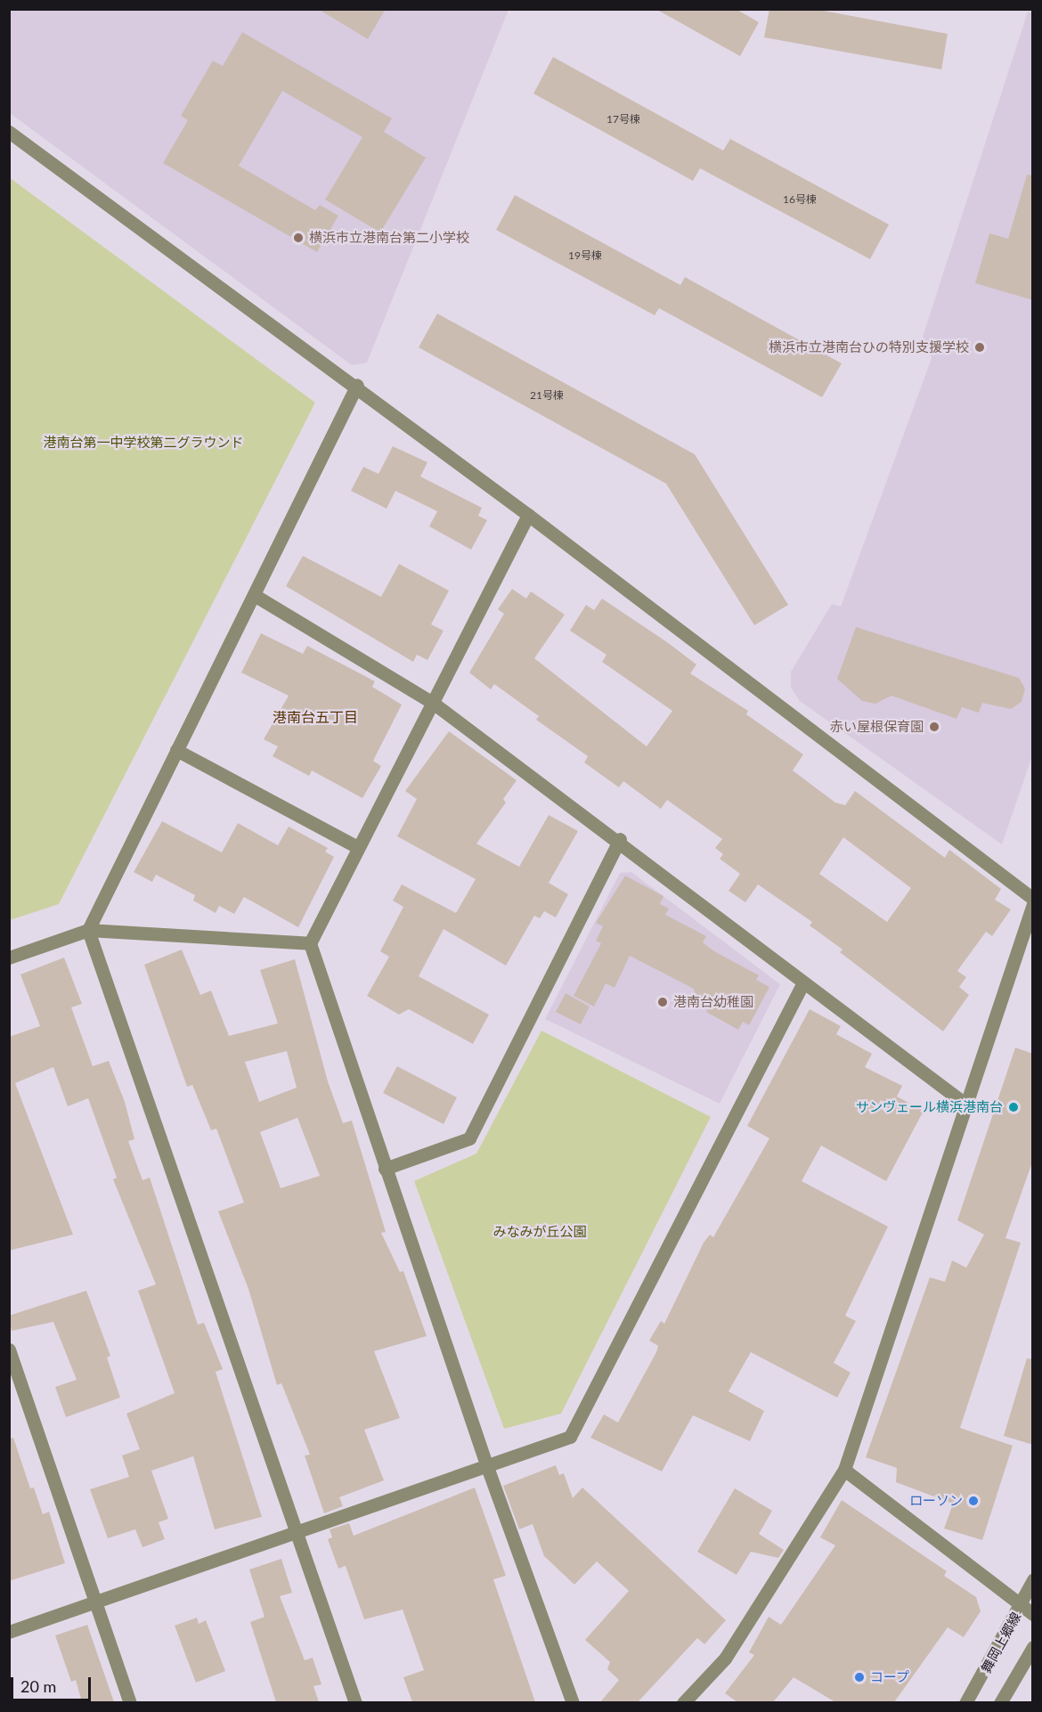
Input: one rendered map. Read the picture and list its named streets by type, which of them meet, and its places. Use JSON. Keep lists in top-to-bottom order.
{
  "streets": {
    "street": ["舞岡上郷線"]
  },
  "districts": ["港南台五丁目"],
  "parks": ["港南台第一中学校第二グラウンド", "みなみが丘公園"],
  "places": [
    "横浜市立港南台第二小学校",
    "横浜市立港南台ひの特別支援学校",
    "赤い屋根保育園",
    "港南台幼稚園",
    "サンヴェール横浜港南台",
    "ローソン",
    "コープ"
  ],
  "house_numbers": [
    "17号棟",
    "16号棟",
    "19号棟",
    "21号棟"
  ],
  "scale_bar": "20 m"
}
